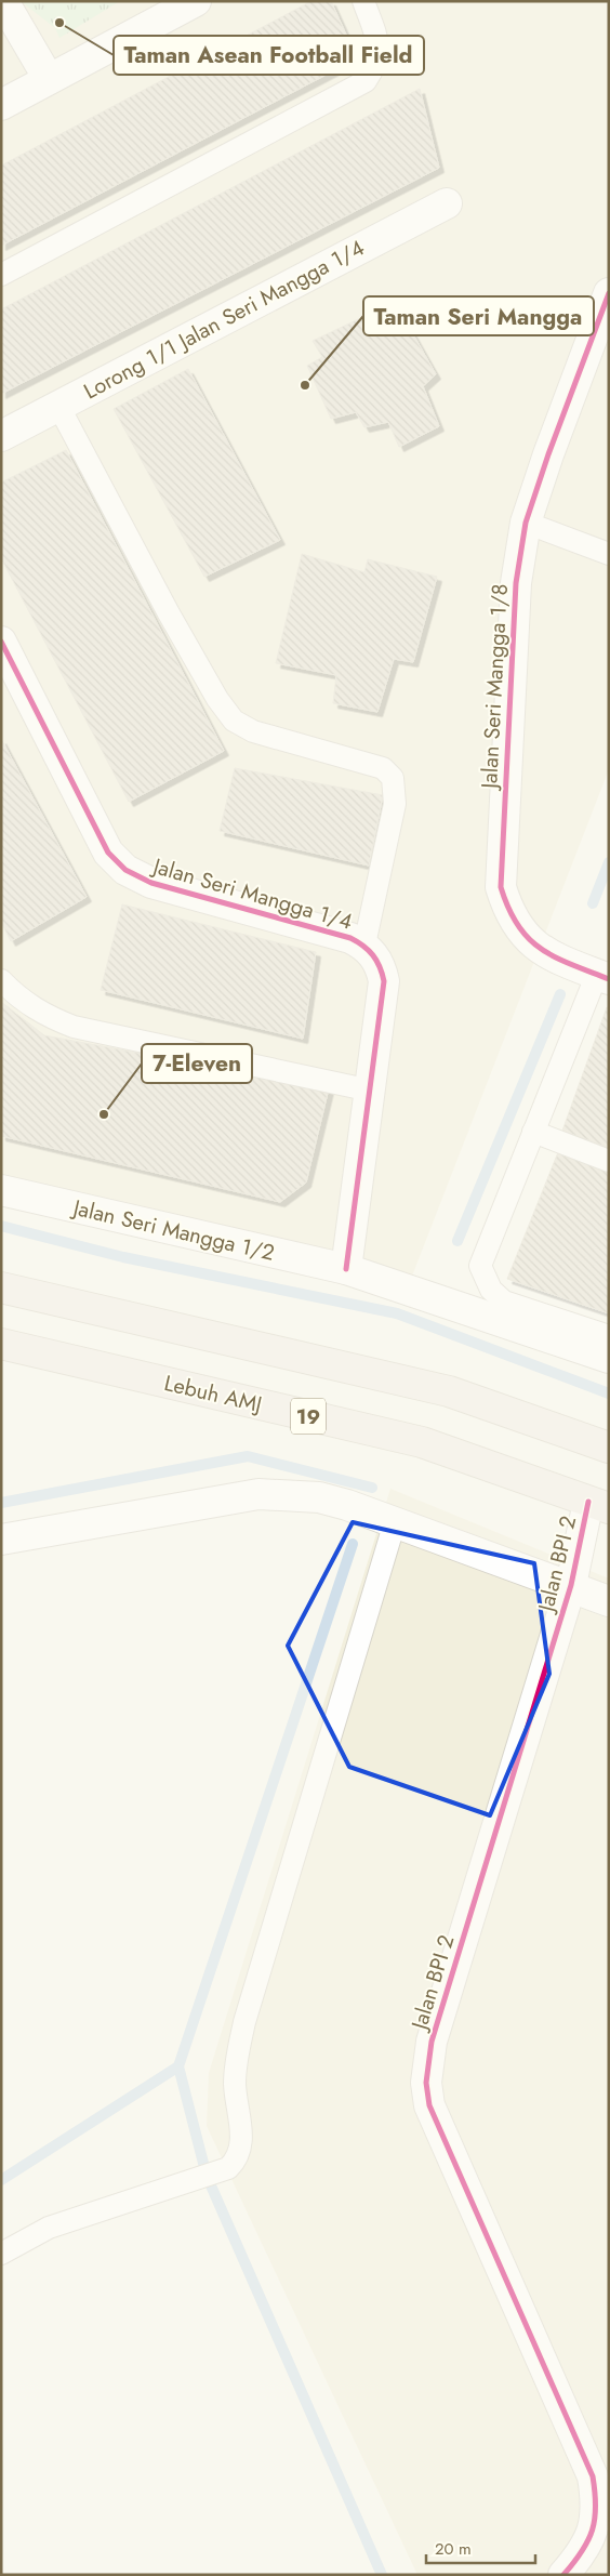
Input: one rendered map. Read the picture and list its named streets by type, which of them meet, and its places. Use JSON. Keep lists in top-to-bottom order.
{
  "streets": {
    "highway": ["Lebuh AMJ", "19"],
    "street": [
      "Lorong 1/1 Jalan Seri Mangga 1/4",
      "Jalan Seri Mangga 1/8",
      "Jalan Seri Mangga 1/4",
      "Jalan Seri Mangga 1/2",
      "Jalan BPI 2"
    ]
  },
  "crossings": [
    ["Jalan Seri Mangga 1/4", "Jalan Seri Mangga 1/2"],
    ["Lebuh AMJ", "Jalan BPI 2"]
  ],
  "places": ["Taman Asean Football Field", "Taman Seri Mangga", "7-Eleven"],
  "scale_bar": "20 m"
}
